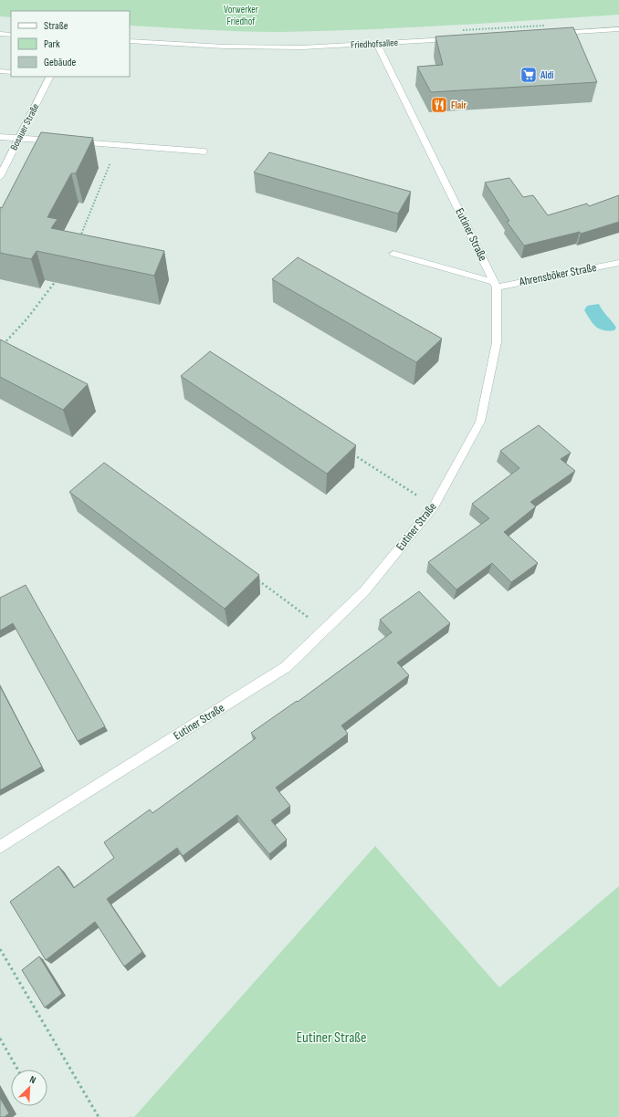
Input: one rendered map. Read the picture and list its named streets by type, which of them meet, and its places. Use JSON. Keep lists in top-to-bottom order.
{
  "streets": {
    "street": [
      "Friedhofsallee",
      "Bosauer Straße",
      "Eutiner Straße",
      "Ahrensböker Straße"
    ]
  },
  "crossings": [
    ["Friedhofsallee", "Eutiner Straße"],
    ["Eutiner Straße", "Ahrensböker Straße"]
  ],
  "parks": ["Vorwerker Friedhof", "Eutiner Straße"],
  "places": {
    "supermarket": ["Aldi"],
    "restaurant": ["Flair"]
  },
  "legend": ["Straße", "Park", "Gebäude"],
  "north": "top right"
}
